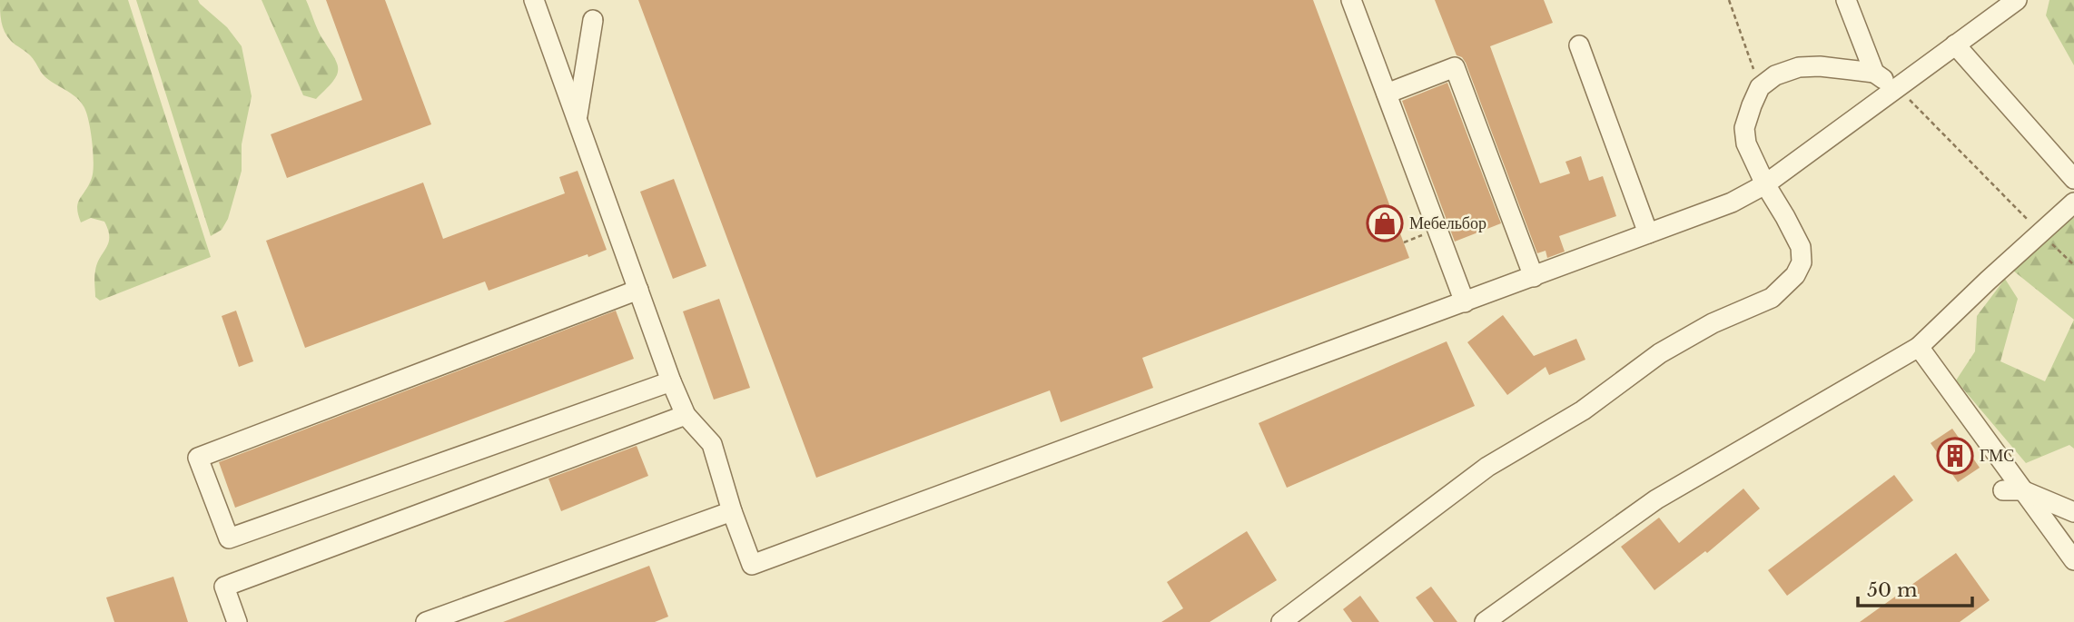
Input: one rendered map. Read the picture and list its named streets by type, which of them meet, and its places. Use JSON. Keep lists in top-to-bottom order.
{
  "places": {
    "shop": ["Мебельбор"],
    "building": ["ГМС"]
  },
  "scale_bar": "50 m"
}
